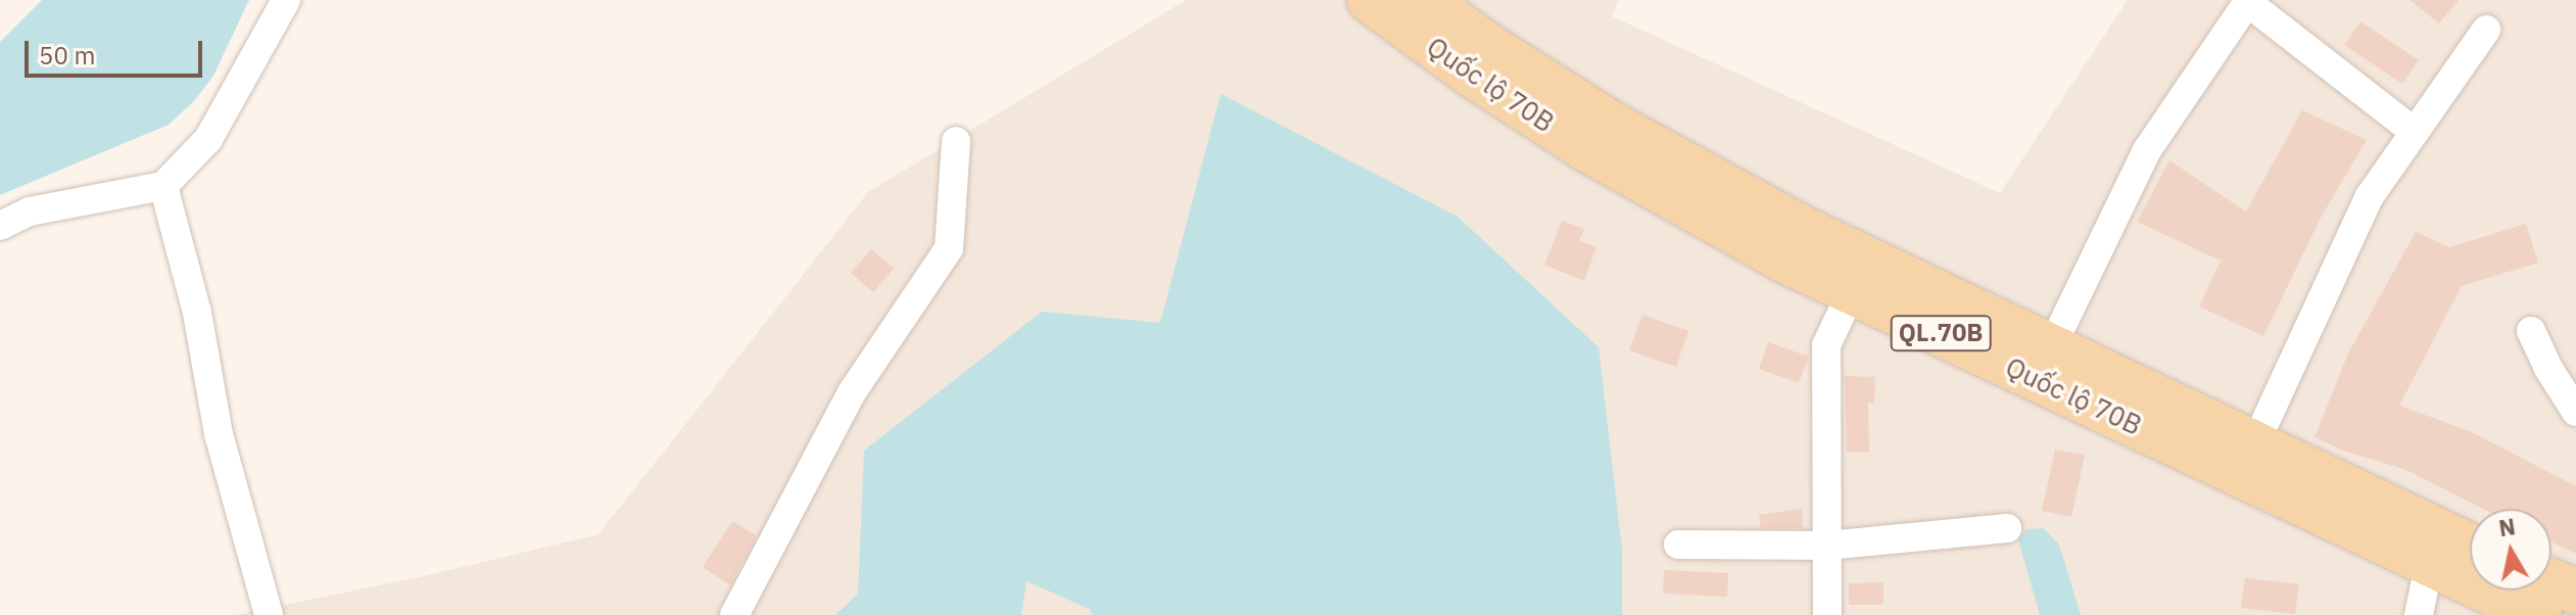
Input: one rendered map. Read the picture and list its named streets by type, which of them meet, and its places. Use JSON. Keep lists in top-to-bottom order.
{
  "streets": {
    "main road": ["Quốc lộ 70B", "QL.70B"]
  },
  "scale_bar": "50 m",
  "north": "top"
}
